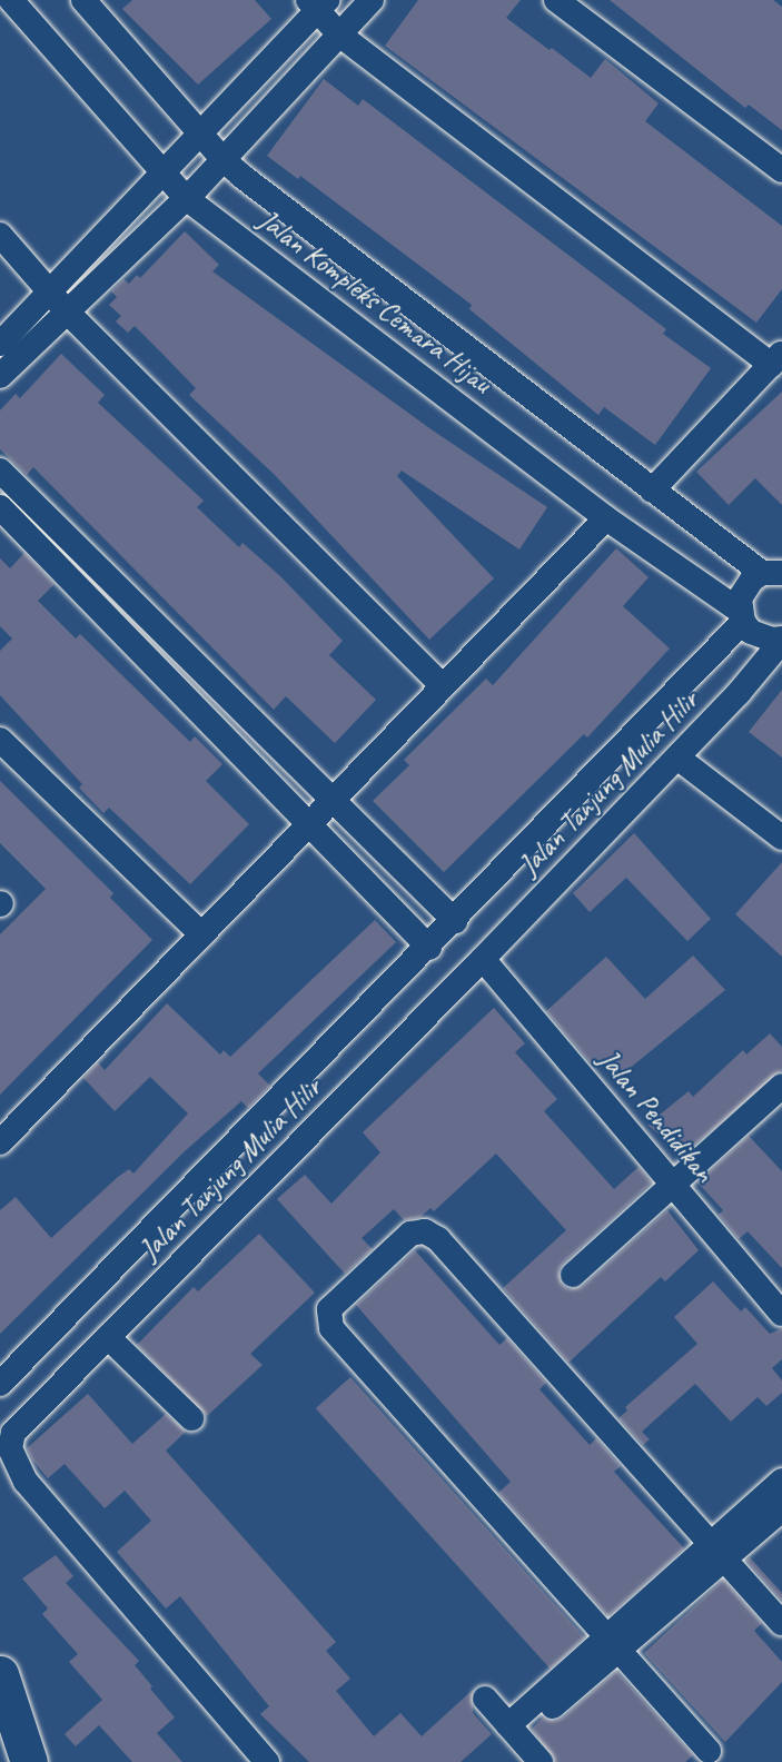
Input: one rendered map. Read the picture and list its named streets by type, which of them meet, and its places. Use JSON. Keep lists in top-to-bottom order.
{
  "streets": {
    "street": ["Jalan Kompleks Cemara Hijau", "Jalan Tanjung Mulia Hilir", "Jalan Pendidikan"]
  },
  "crossings": [
    ["Jalan Kompleks Cemara Hijau", "Jalan Tanjung Mulia Hilir"],
    ["Jalan Tanjung Mulia Hilir", "Jalan Pendidikan"]
  ]
}
